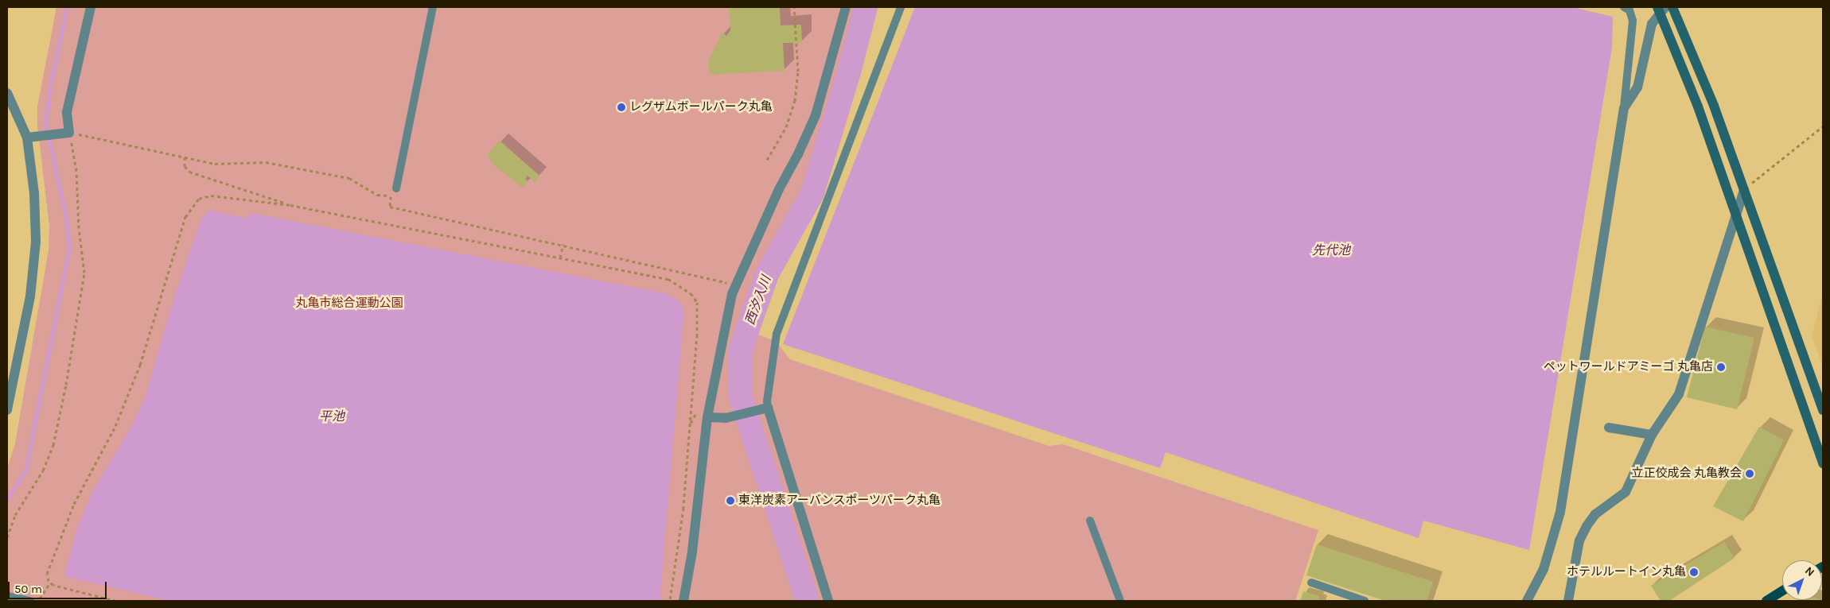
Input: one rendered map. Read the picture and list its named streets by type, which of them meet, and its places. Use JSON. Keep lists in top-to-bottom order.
{
  "water": ["先代池", "西汐入川", "平池"],
  "parks": ["丸亀市総合運動公園"],
  "places": [
    "レグザムボールパーク丸亀",
    "ペットワールドアミーゴ 丸亀店",
    "立正佼成会 丸亀教会",
    "東洋炭素アーバンスポーツパーク丸亀",
    "ホテルルートイン丸亀"
  ],
  "scale_bar": "50 m",
  "north": "top right"
}
